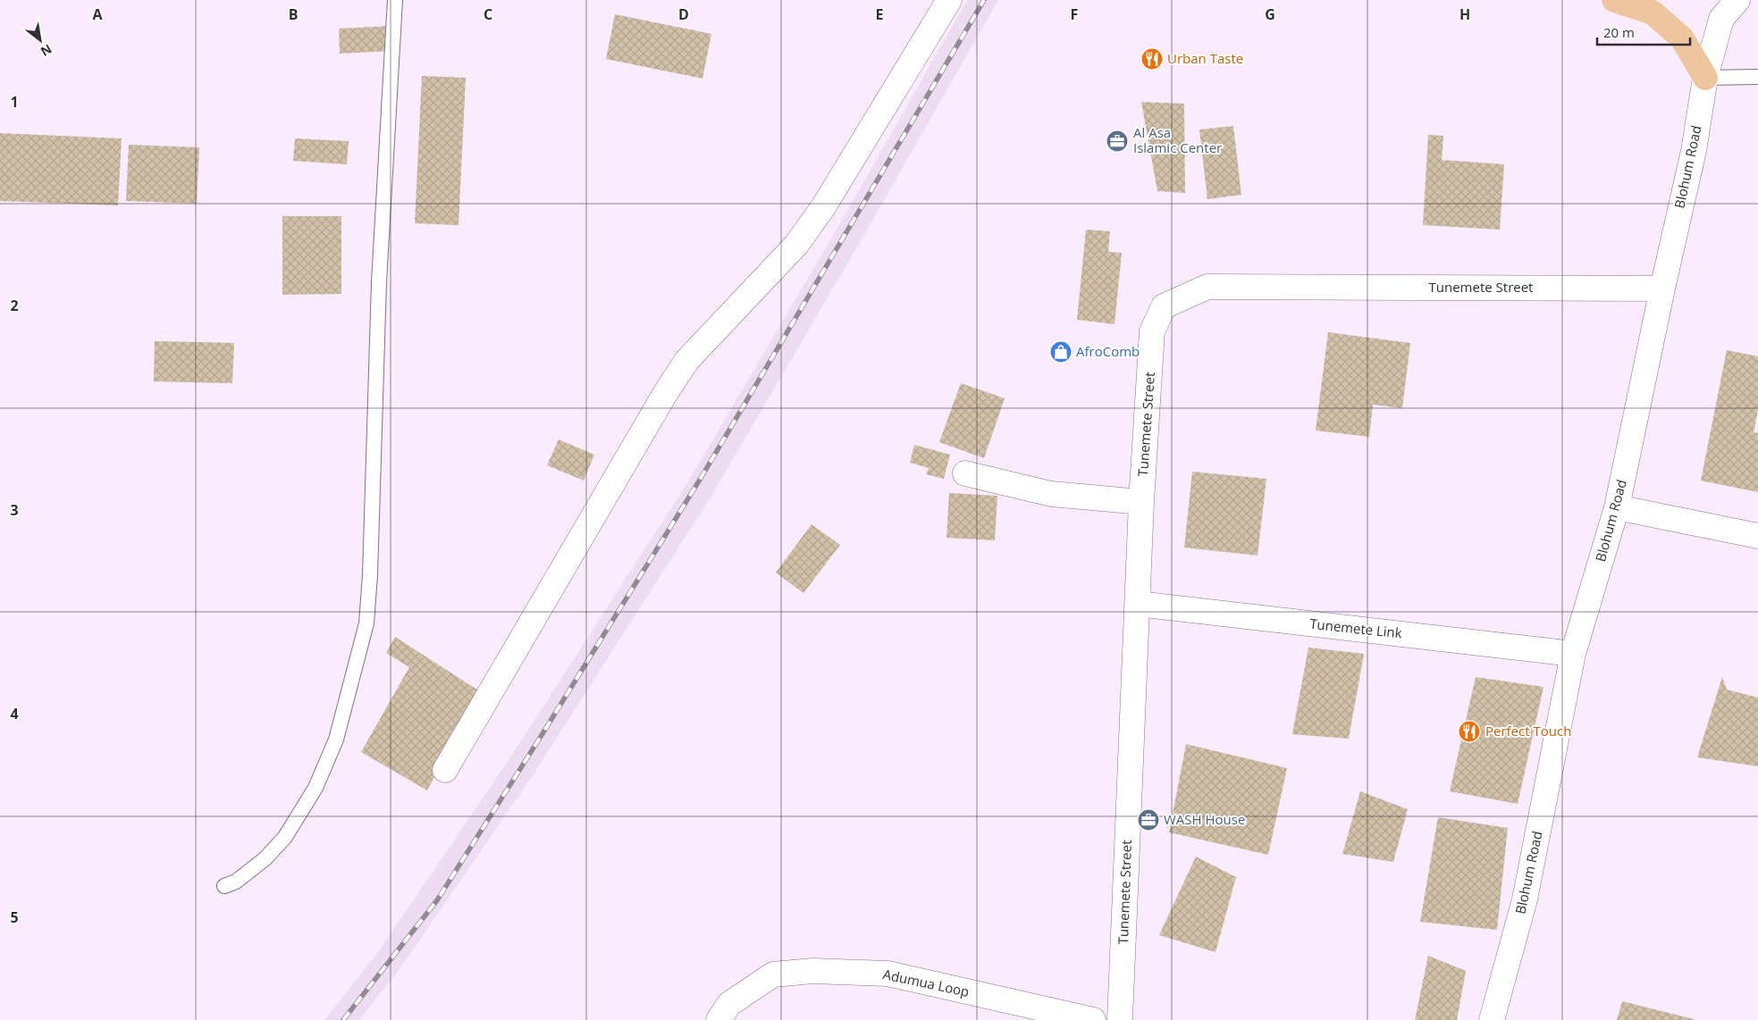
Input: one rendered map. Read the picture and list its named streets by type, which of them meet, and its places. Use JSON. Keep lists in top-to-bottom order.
{
  "streets": {
    "street": [
      "Blohum Road",
      "Tunemete Street",
      "Tunemete Link",
      "Adumua Loop"
    ]
  },
  "crossings": [
    ["Blohum Road", "Tunemete Street"],
    ["Blohum Road", "Tunemete Link"],
    ["Tunemete Street", "Tunemete Link"]
  ],
  "places": {
    "restaurant": ["Urban Taste", "Perfect Touch"],
    "office": ["Al Asa Islamic Center", "WASH House"],
    "shop": ["AfroComb"]
  },
  "scale_bar": "20 m",
  "north": "bottom right",
  "grid": {
    "columns": [
      "A",
      "B",
      "C",
      "D",
      "E",
      "F",
      "G",
      "H"
    ],
    "rows": [
      "1",
      "2",
      "3",
      "4",
      "5"
    ]
  }
}
